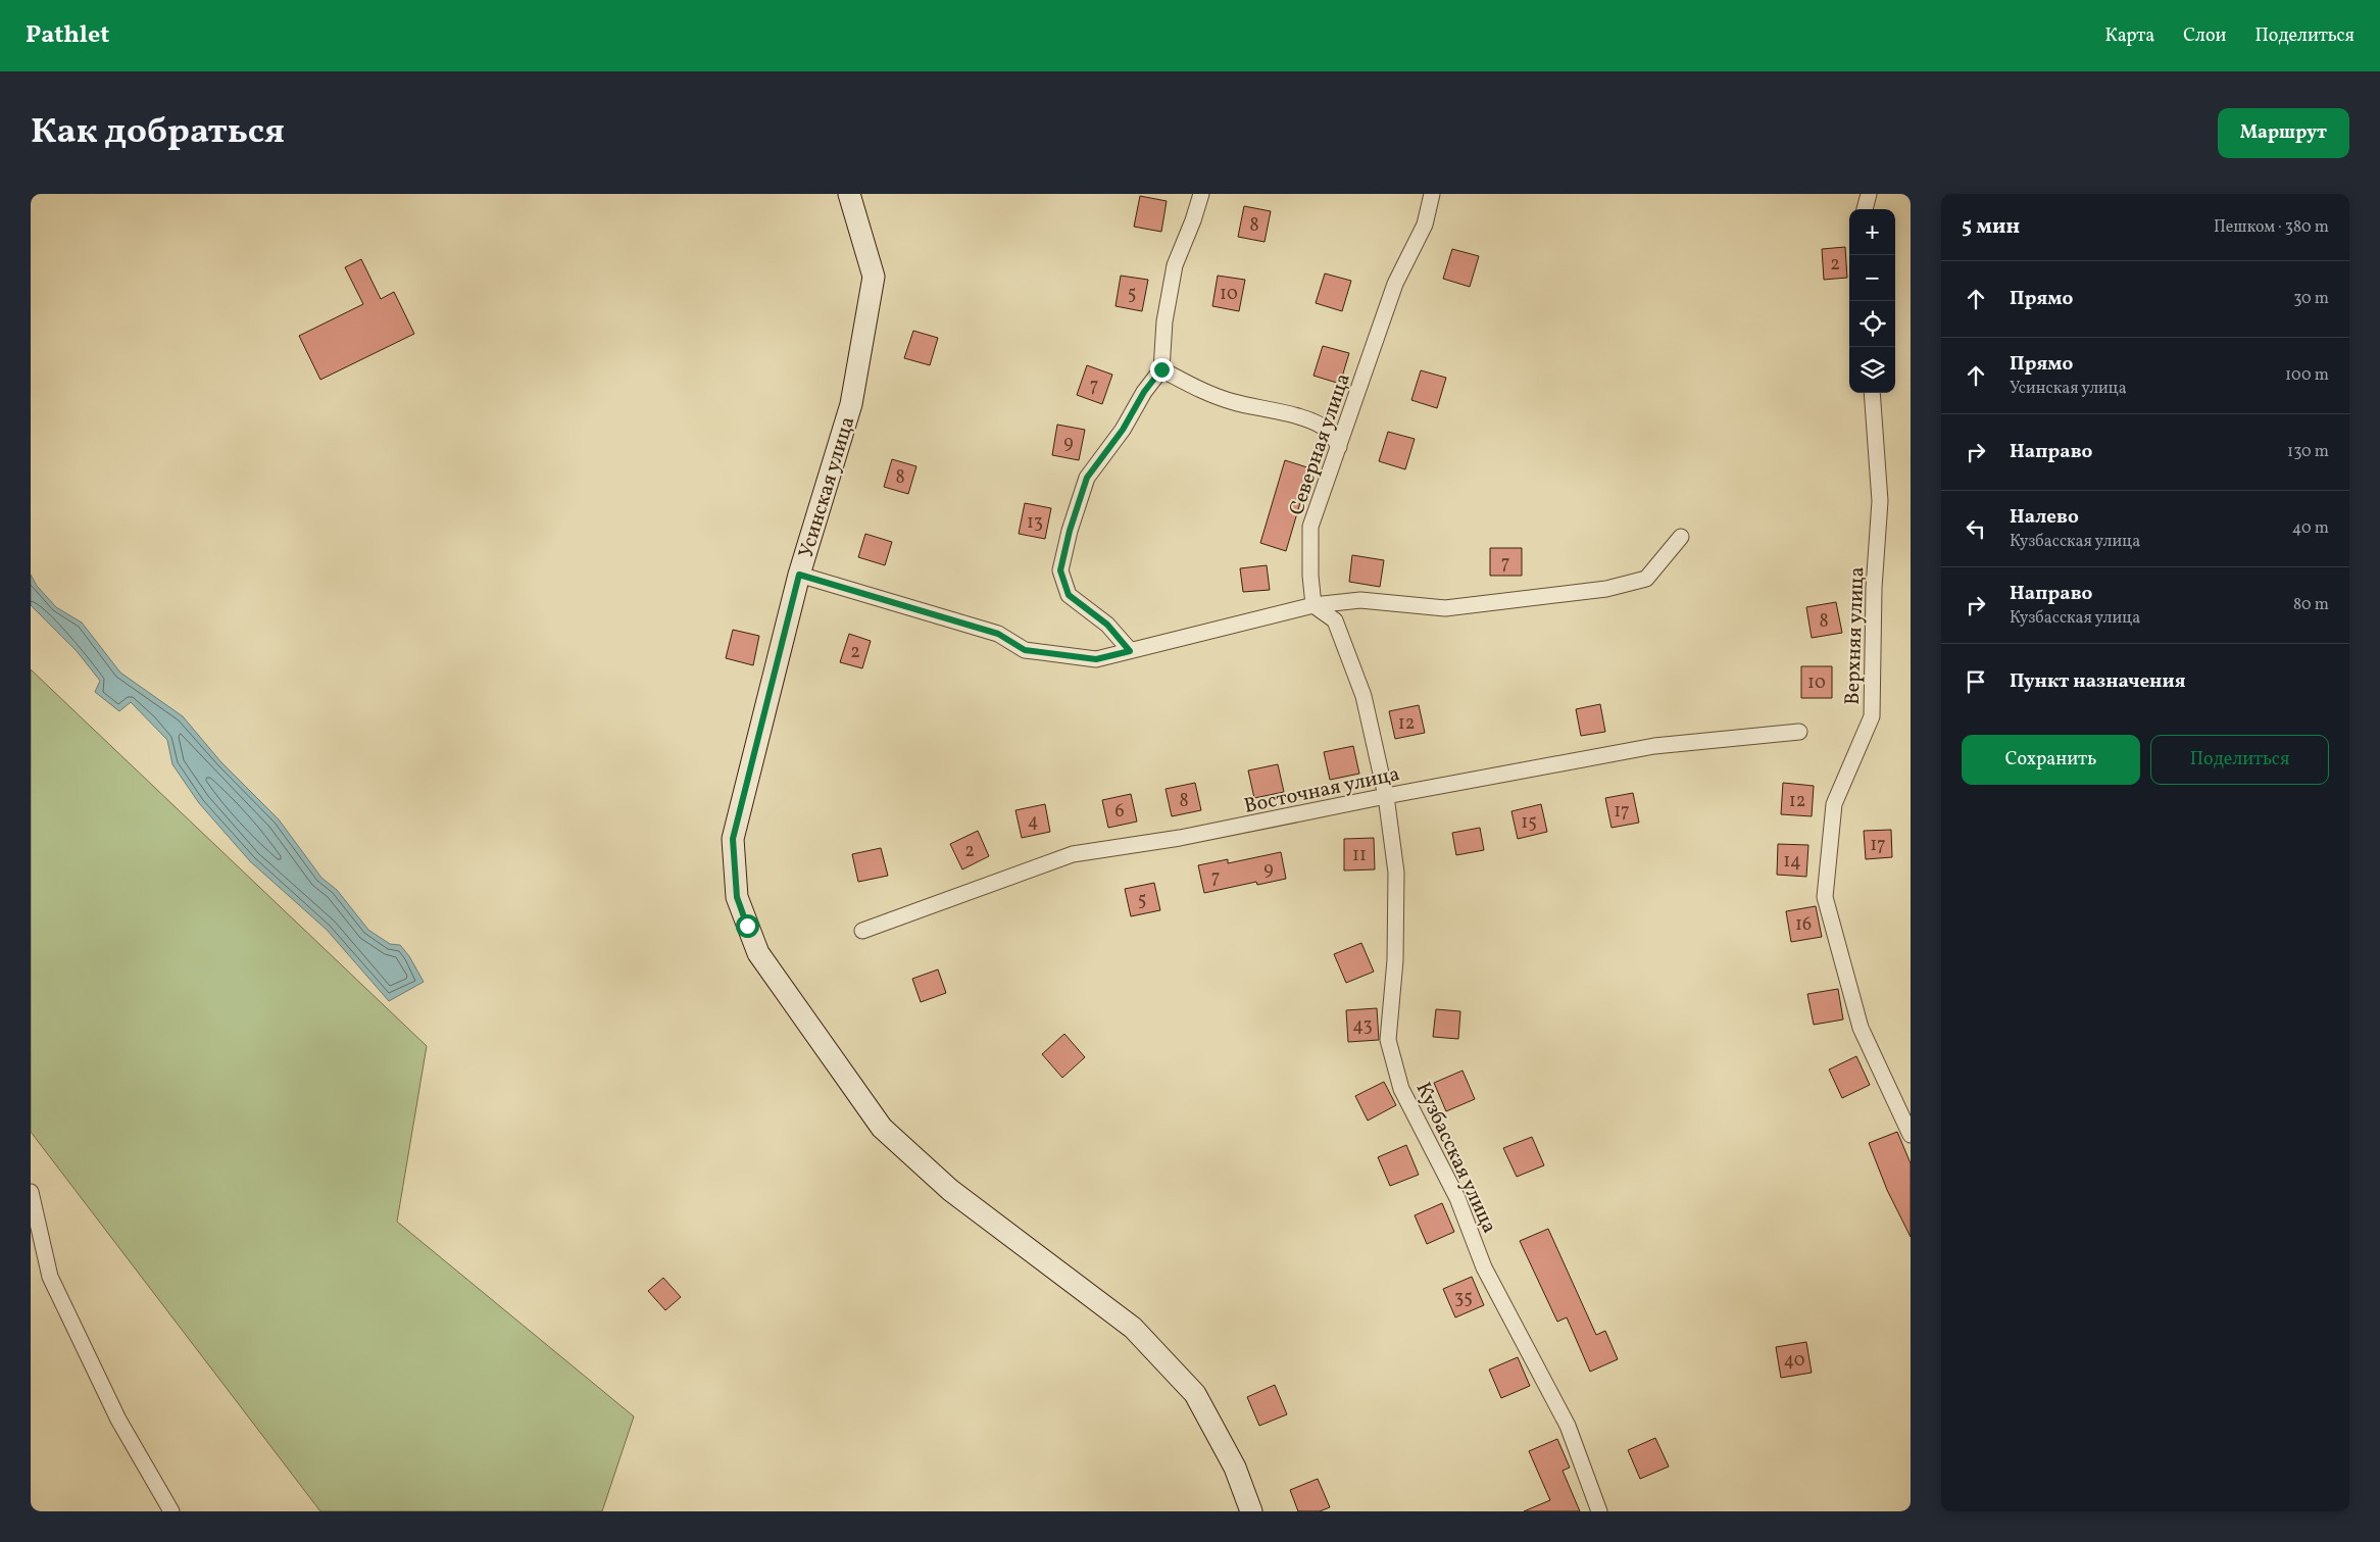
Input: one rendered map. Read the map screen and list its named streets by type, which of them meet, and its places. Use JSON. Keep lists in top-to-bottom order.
{
  "streets": {
    "street": [
      "Северная улица",
      "Усинская улица",
      "Верхняя улица",
      "Восточная улица",
      "Кузбасская улица"
    ]
  },
  "crossings": [
    ["Северная улица", "Кузбасская улица"],
    ["Восточная улица", "Кузбасская улица"]
  ],
  "house_numbers": [
    "8",
    "2",
    "5",
    "10",
    "7",
    "9",
    "8",
    "13",
    "7",
    "8",
    "2",
    "10",
    "12",
    "8",
    "12",
    "6",
    "17",
    "4",
    "15",
    "17",
    "2",
    "11",
    "14",
    "9",
    "7",
    "5",
    "16",
    "43",
    "35",
    "40"
  ],
  "page": {
    "header": "Pathlet",
    "nav": ["Карта", "Слои", "Поделиться"],
    "title": "Как добраться",
    "buttons": [
      "Маршрут",
      ["Сохранить", "Поделиться"]
    ],
    "heading": ["5 мин", "Пешком · 380 m"],
    "map_buttons": ["+", "−"],
    "list": [
      ["Прямо", "30 m"],
      ["Прямо", "Усинская улица", "100 m"],
      ["Направо", "130 m"],
      ["Налево", "Кузбасская улица", "40 m"],
      ["Направо", "Кузбасская улица", "80 m"],
      "Пункт назначения"
    ]
  }
}
